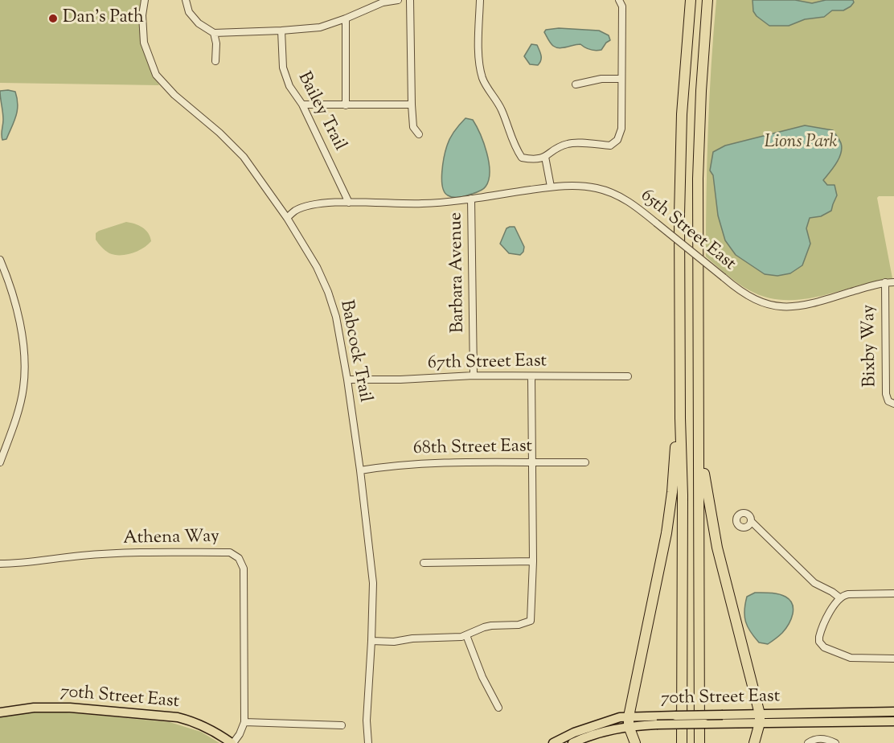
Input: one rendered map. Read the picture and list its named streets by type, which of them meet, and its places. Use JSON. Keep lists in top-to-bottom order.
{
  "streets": {
    "main road": ["70th Street East"],
    "street": [
      "Bailey Trail",
      "65th Street East",
      "Barbara Avenue",
      "Bixby Way",
      "Babcock Trail",
      "67th Street East",
      "68th Street East",
      "Athena Way"
    ]
  },
  "crossings": [
    ["Bailey Trail", "65th Street East"],
    ["65th Street East", "Barbara Avenue"],
    ["65th Street East", "Bixby Way"],
    ["65th Street East", "Babcock Trail"],
    ["Barbara Avenue", "67th Street East"],
    ["Babcock Trail", "67th Street East"],
    ["Babcock Trail", "68th Street East"],
    ["Athena Way", "70th Street East"]
  ],
  "parks": ["Lions Park"],
  "places": ["Dan's Path"]
}
